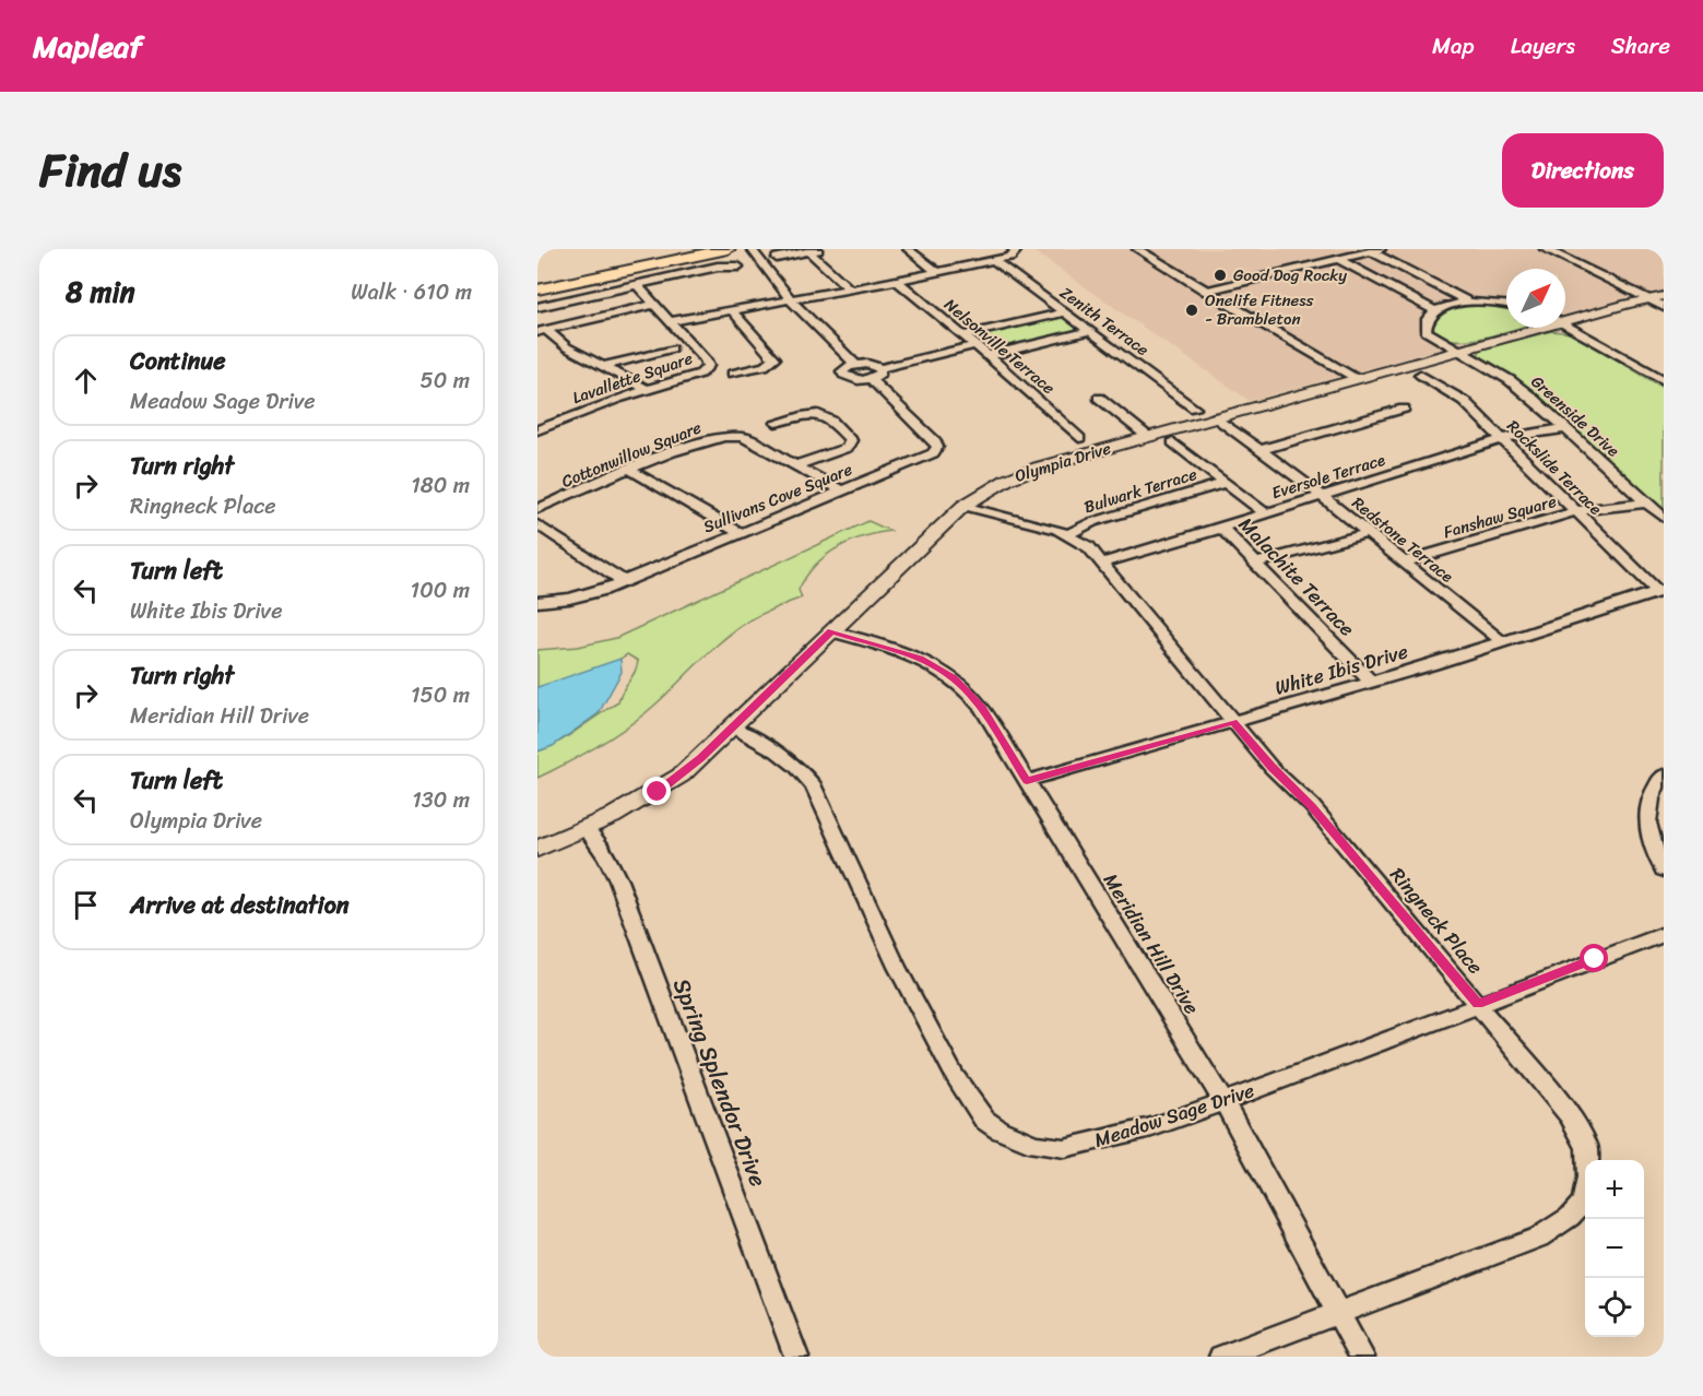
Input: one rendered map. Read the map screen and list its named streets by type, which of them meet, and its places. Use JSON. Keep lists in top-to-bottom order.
{
  "streets": {
    "street": [
      "Zenith Terrace",
      "Nelsonville Terrace",
      "Lavallette Square",
      "Greenside Drive",
      "Cottonwillow Square",
      "Olympia Drive",
      "Rockslide Terrace",
      "Eversole Terrace",
      "Bulwark Terrace",
      "Sullivans Cove Square",
      "Fanshaw Square",
      "Redstone Terrace",
      "Malachite Terrace",
      "White Ibis Drive",
      "Ringneck Place",
      "Meridian Hill Drive",
      "Spring Splendor Drive",
      "Meadow Sage Drive"
    ]
  },
  "crossings": [
    ["Greenside Drive", "Olympia Drive"],
    ["Greenside Drive", "Eversole Terrace"],
    ["Greenside Drive", "Fanshaw Square"],
    ["Cottonwillow Square", "Sullivans Cove Square"],
    ["Olympia Drive", "Redstone Terrace"],
    ["Olympia Drive", "Ringneck Place"],
    ["Olympia Drive", "Meridian Hill Drive"],
    ["Olympia Drive", "Spring Splendor Drive"],
    ["Olympia Drive", "Meadow Sage Drive"],
    ["Rockslide Terrace", "Eversole Terrace"],
    ["Rockslide Terrace", "Fanshaw Square"],
    ["Rockslide Terrace", "White Ibis Drive"],
    ["Eversole Terrace", "Redstone Terrace"],
    ["Eversole Terrace", "Malachite Terrace"],
    ["Eversole Terrace", "Ringneck Place"],
    ["Bulwark Terrace", "Ringneck Place"],
    ["Fanshaw Square", "Redstone Terrace"],
    ["Redstone Terrace", "White Ibis Drive"],
    ["Malachite Terrace", "White Ibis Drive"],
    ["White Ibis Drive", "Ringneck Place"],
    ["White Ibis Drive", "Meridian Hill Drive"],
    ["Ringneck Place", "Meridian Hill Drive"],
    ["Ringneck Place", "Meadow Sage Drive"],
    ["Meridian Hill Drive", "Meadow Sage Drive"]
  ],
  "places": ["Good Dog Rocky", "Onelife Fitness - Brambleton"],
  "north": "top right",
  "page": {
    "header": "Mapleaf",
    "nav": ["Map", "Layers", "Share"],
    "title": "Find us",
    "buttons": "Directions",
    "heading": ["8 min", "Walk · 610 m"],
    "list": [
      ["Continue", "Meadow Sage Drive", "50 m"],
      ["Turn right", "Ringneck Place", "180 m"],
      ["Turn left", "White Ibis Drive", "100 m"],
      ["Turn right", "Meridian Hill Drive", "150 m"],
      ["Turn left", "Olympia Drive", "130 m"],
      "Arrive at destination"
    ],
    "map_buttons": ["+", "−"]
  }
}
